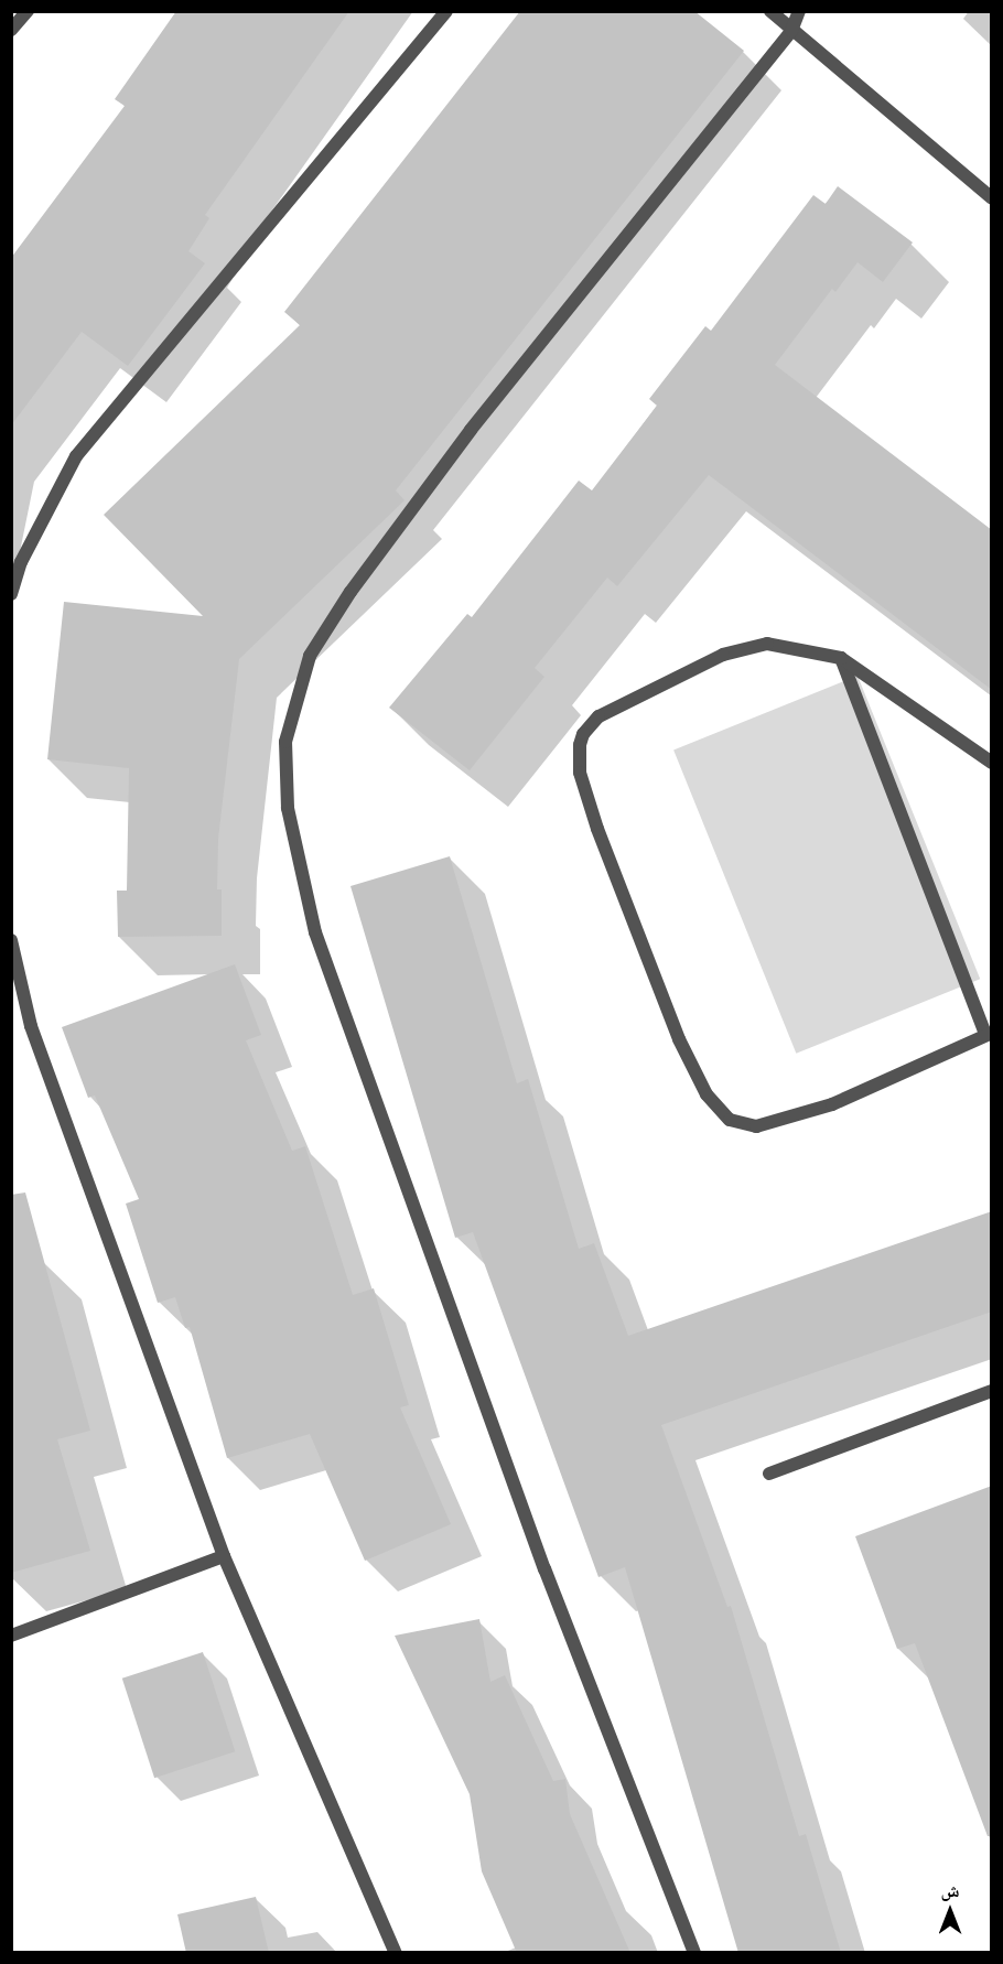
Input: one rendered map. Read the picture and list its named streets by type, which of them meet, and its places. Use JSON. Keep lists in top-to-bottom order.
{
  "north": "top"
}
